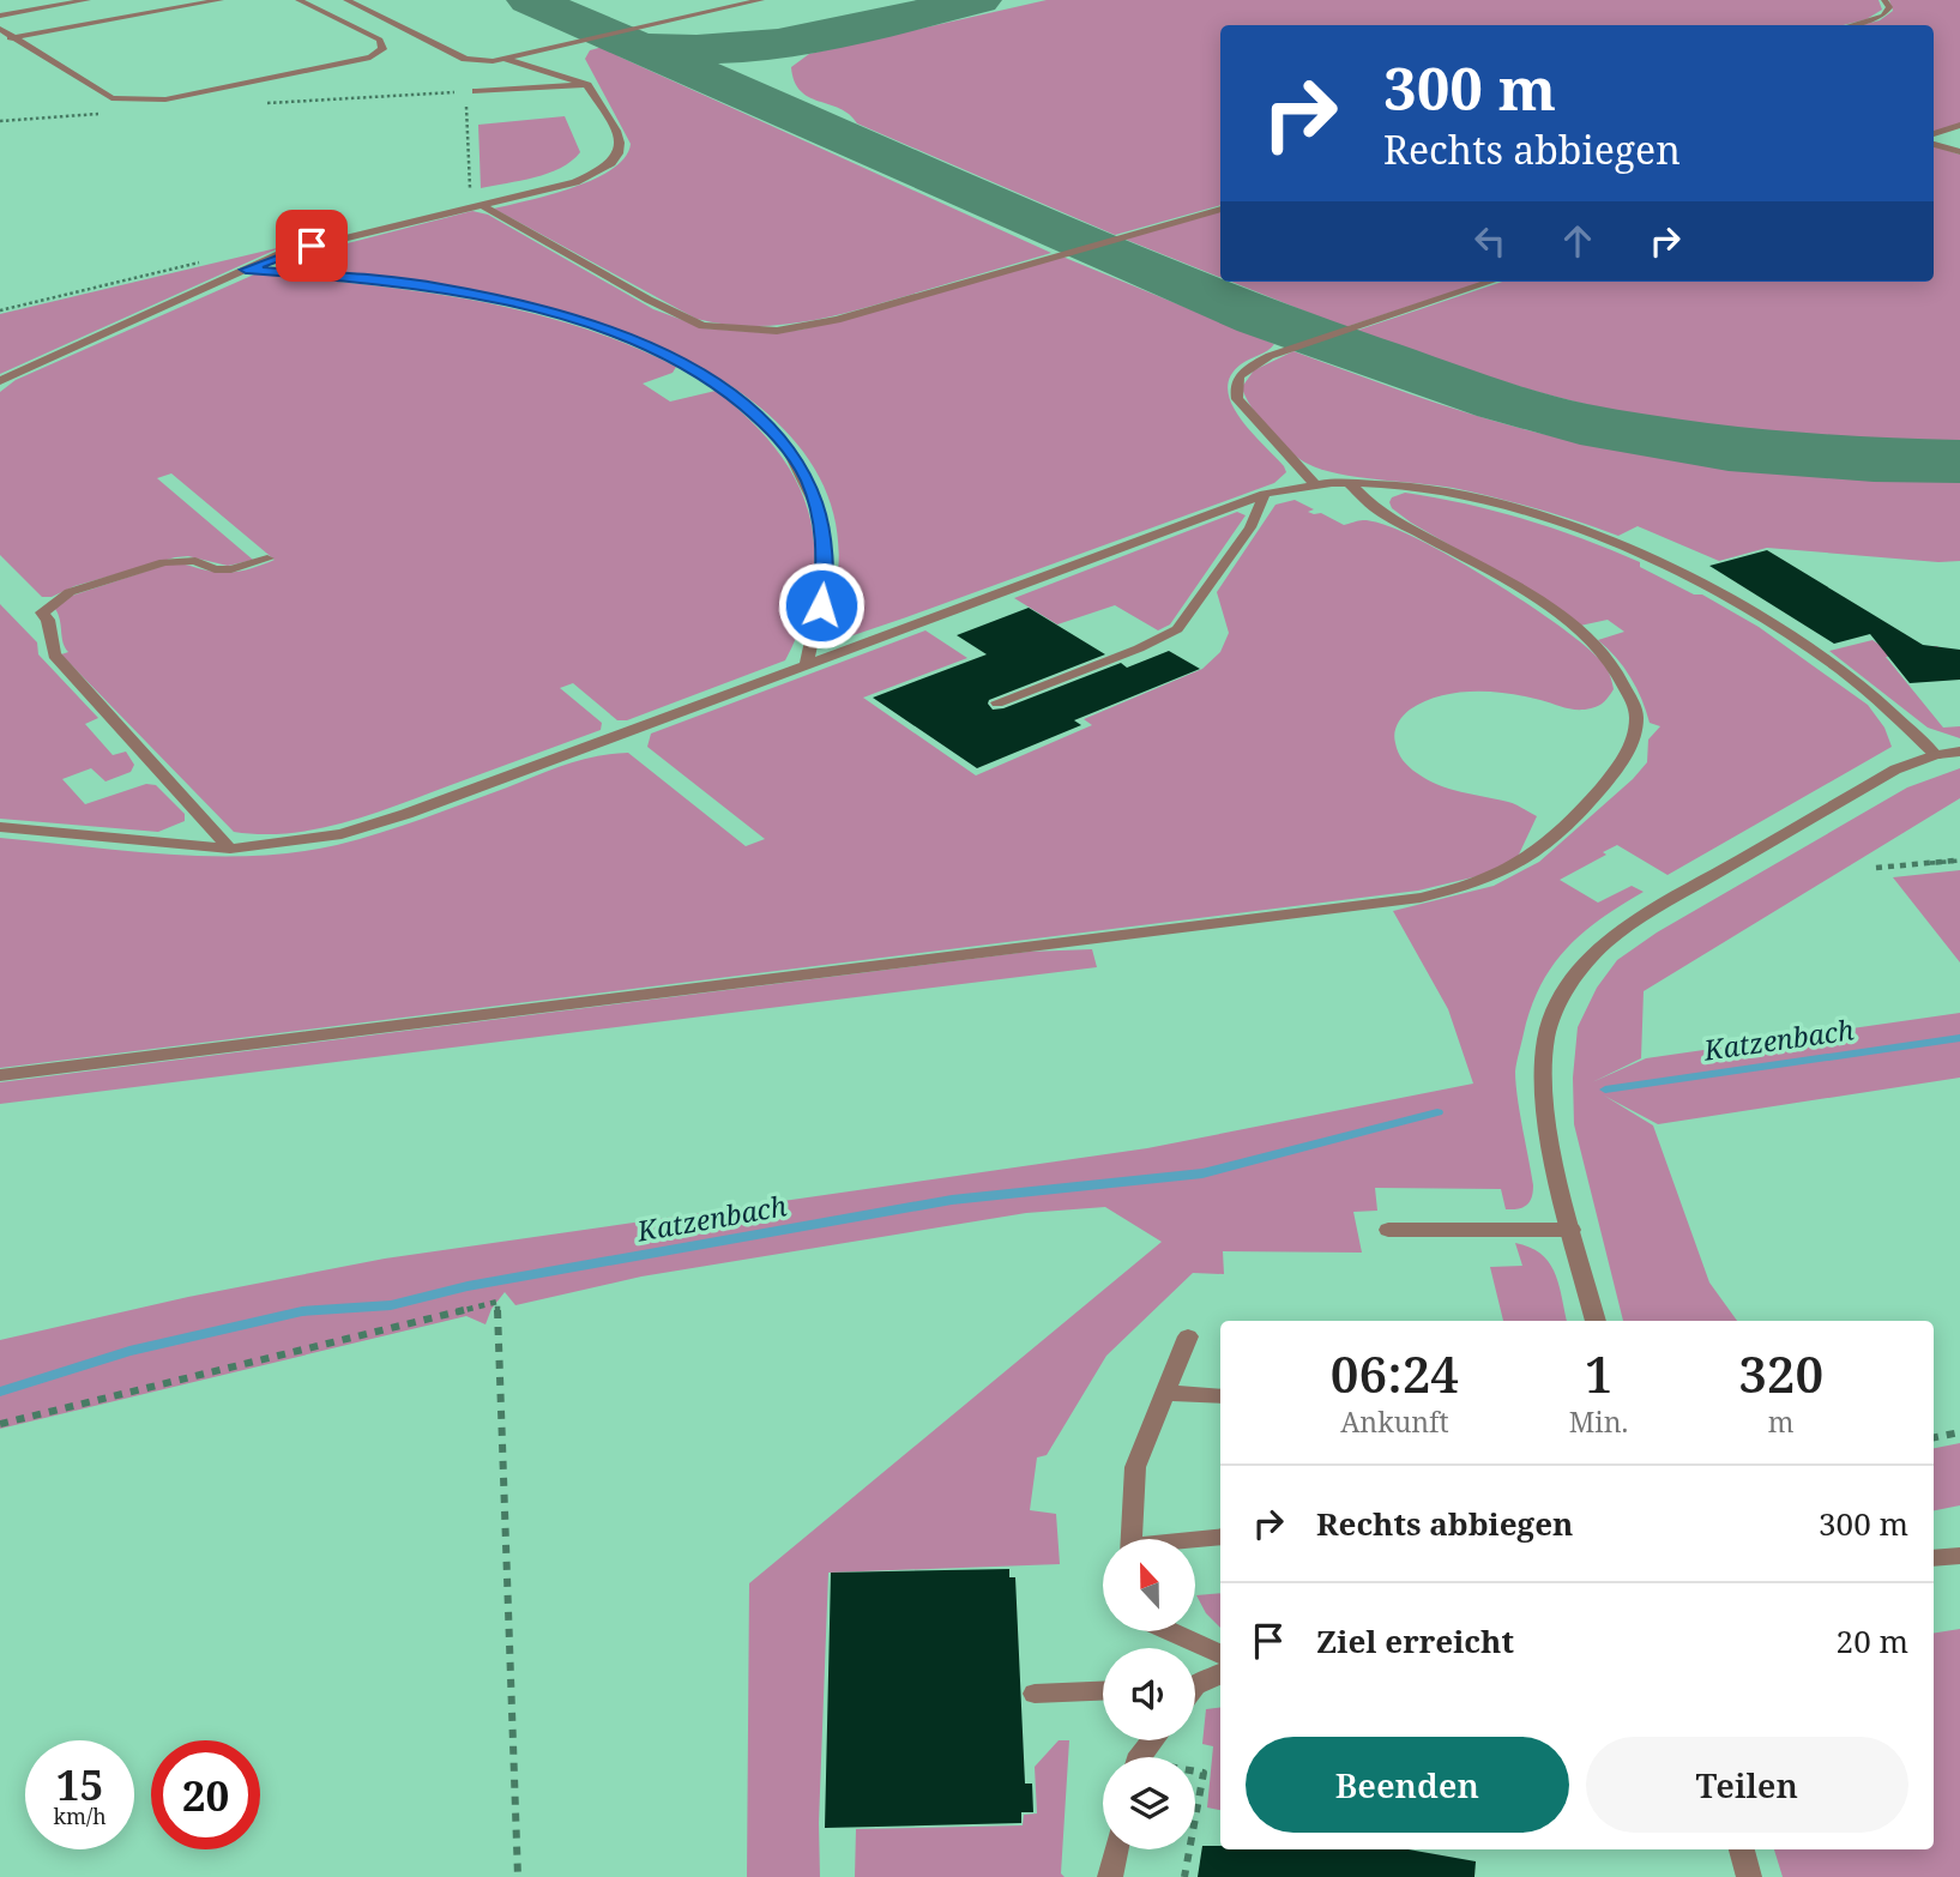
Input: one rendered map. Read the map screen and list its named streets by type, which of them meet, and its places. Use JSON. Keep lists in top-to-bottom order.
{
  "water": ["Katzenbach"],
  "north": "top",
  "page": {
    "turn": ["300 m", "Rechts abbiegen"],
    "eta": [
      "06:24",
      "Ankunft",
      "1",
      "Min.",
      "320",
      "m"
    ],
    "list": [
      {
        "name": "Rechts abbiegen",
        "value": "300 m"
      },
      {
        "name": "Ziel erreicht",
        "value": "20 m"
      }
    ],
    "buttons": ["Beenden", "Teilen"],
    "speed": "15 km/h",
    "limit": "20"
  }
}
